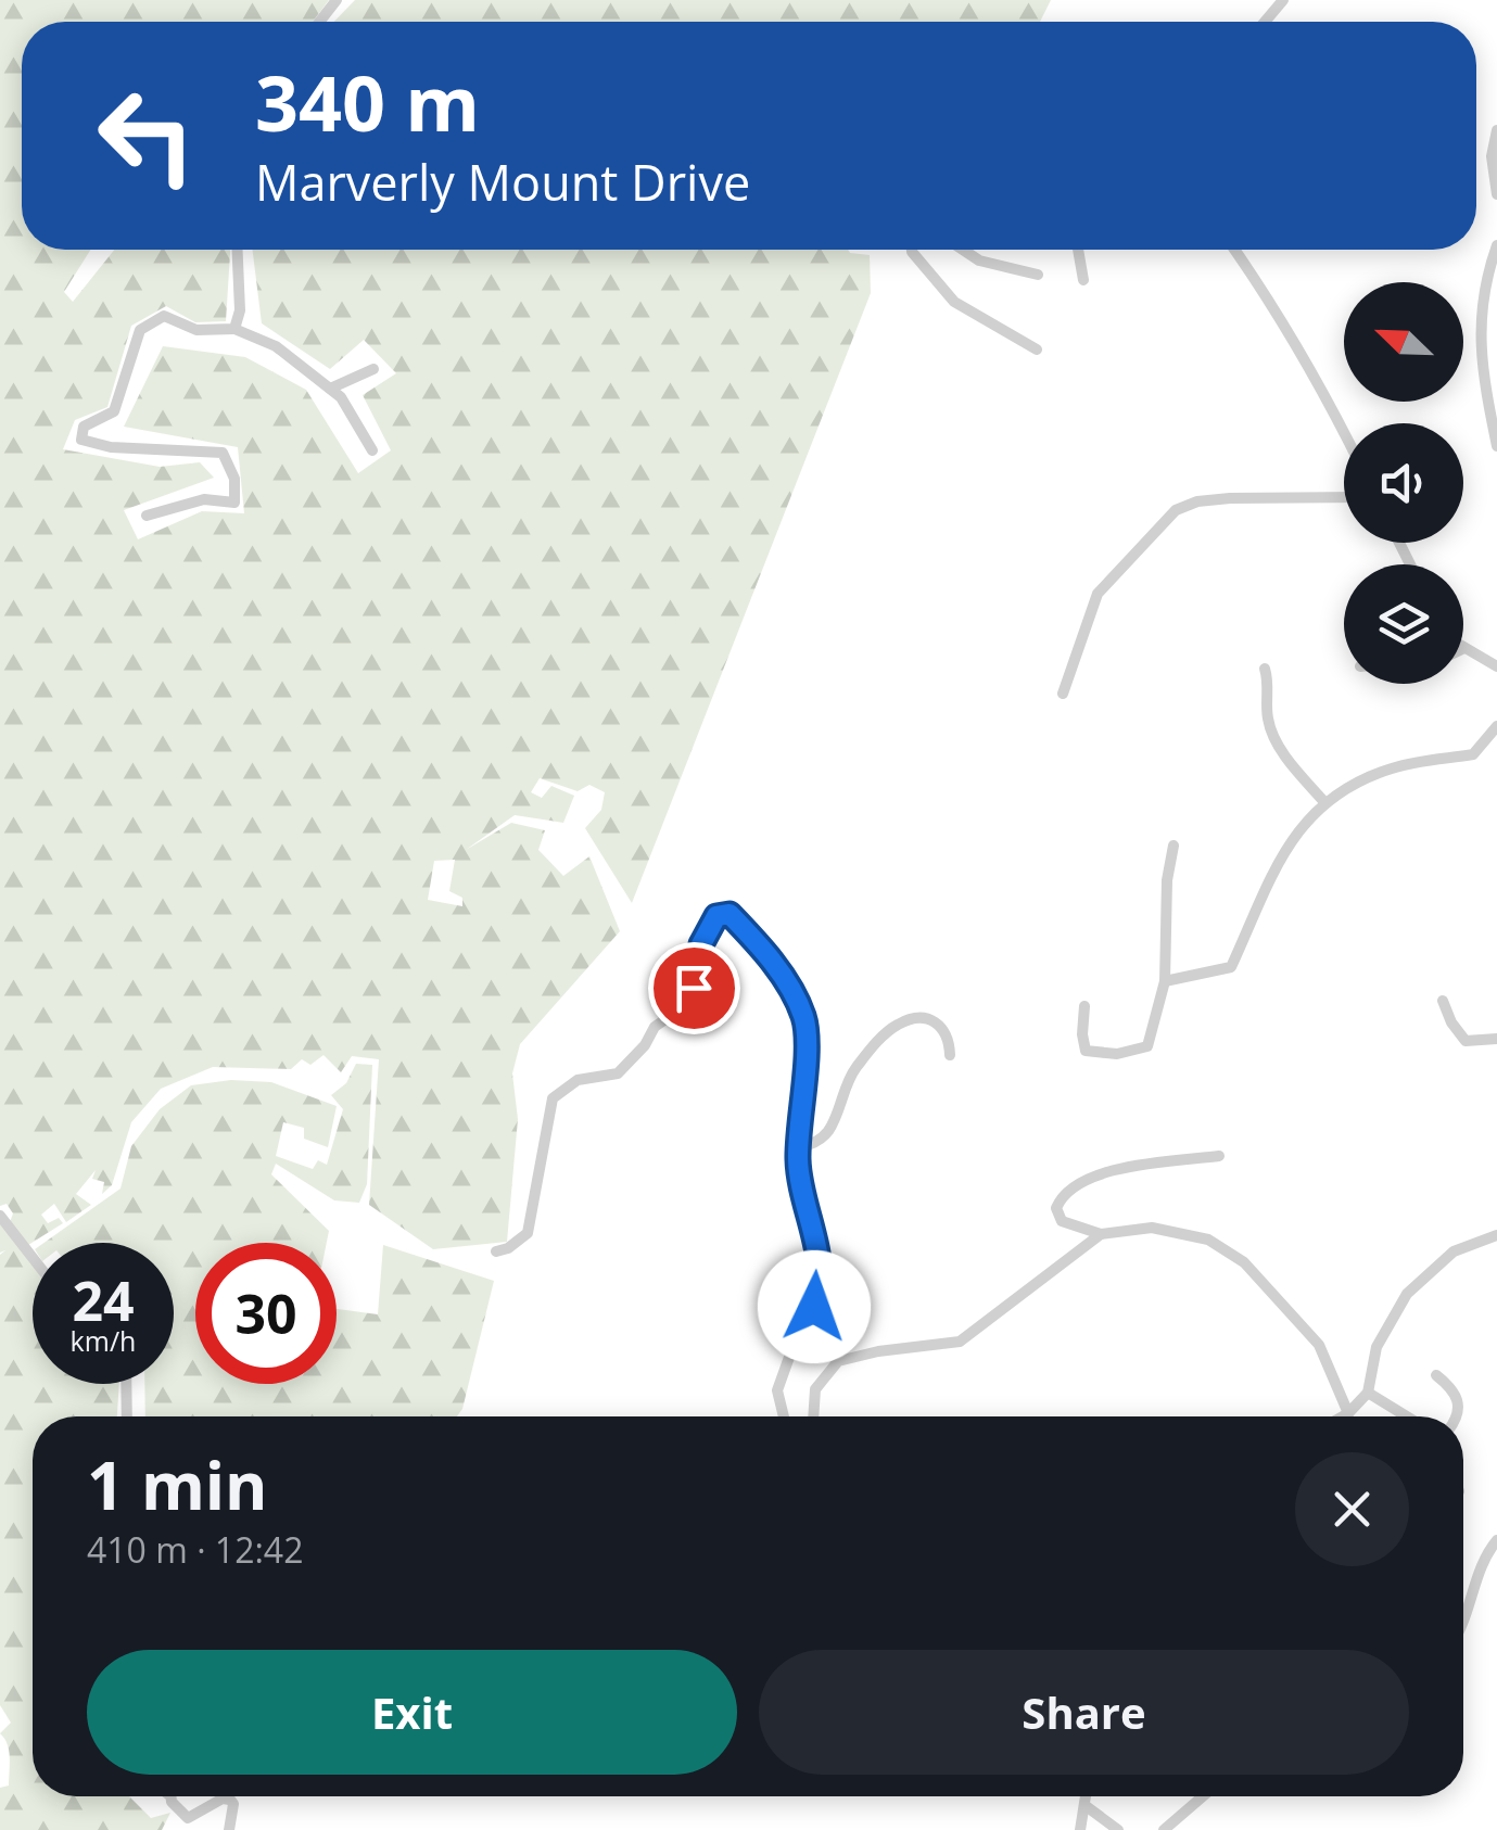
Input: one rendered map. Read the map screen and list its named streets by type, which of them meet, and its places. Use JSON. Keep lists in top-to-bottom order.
{
  "north": "top left",
  "page": {
    "turn": ["340 m", "Marverly Mount Drive"],
    "speed": "24 km/h",
    "limit": "30",
    "heading": ["1 min", "410 m · 12:42"],
    "buttons": ["Exit", "Share"]
  }
}
